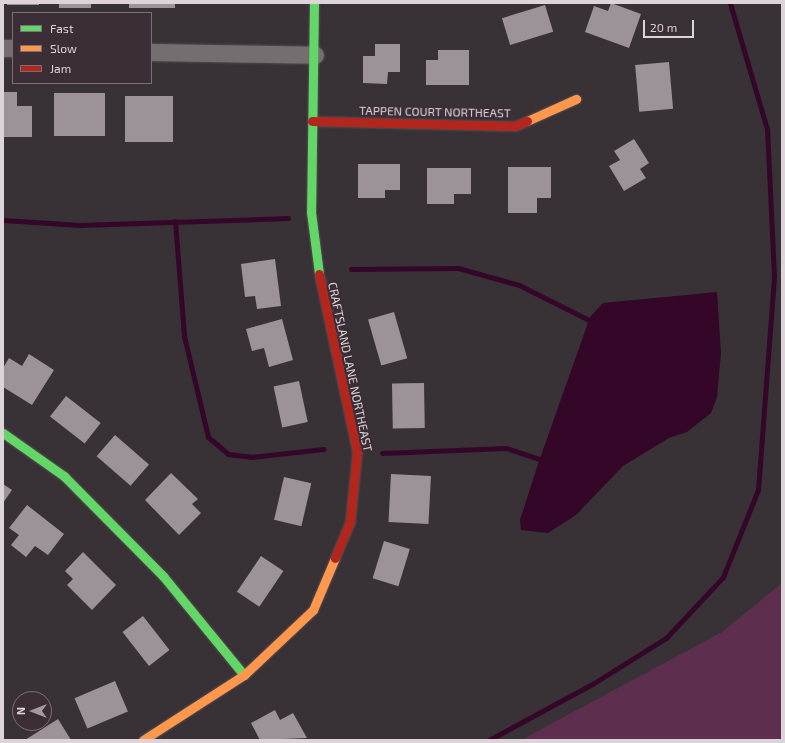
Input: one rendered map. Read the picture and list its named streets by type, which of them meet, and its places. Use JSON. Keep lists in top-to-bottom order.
{
  "streets": {
    "street": ["TAPPEN COURT NORTHEAST", "CRAFTSLAND LANE NORTHEAST"]
  },
  "crossings": [
    ["TAPPEN COURT NORTHEAST", "CRAFTSLAND LANE NORTHEAST"]
  ],
  "legend": ["Fast", "Slow", "Jam"],
  "scale_bar": "20 m",
  "north": "left"
}
